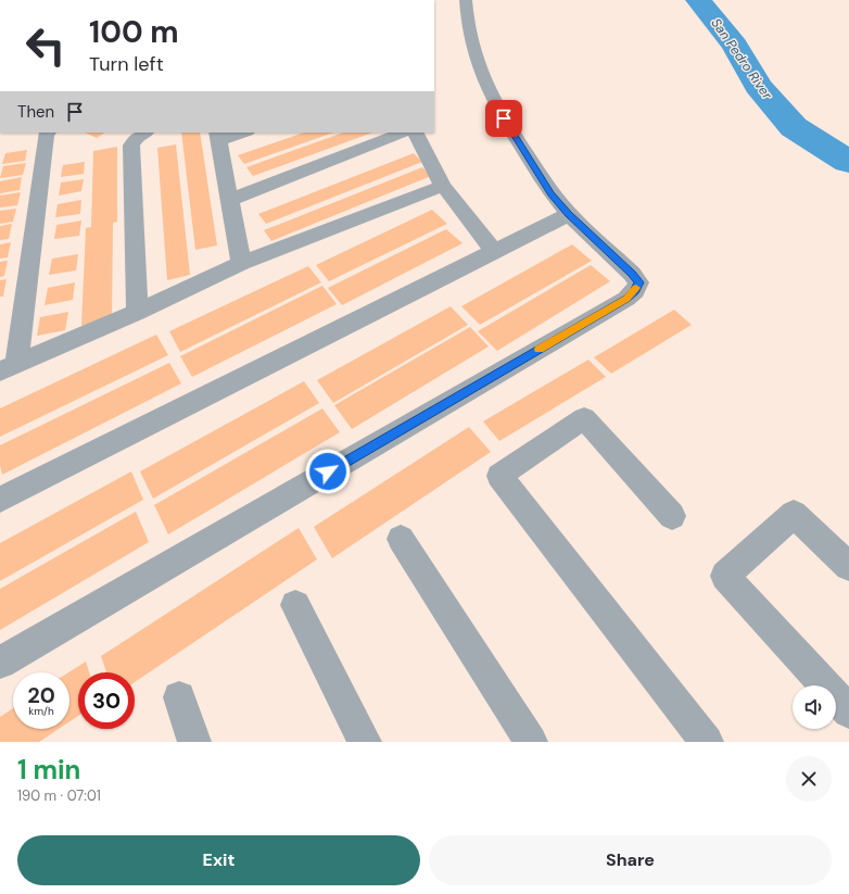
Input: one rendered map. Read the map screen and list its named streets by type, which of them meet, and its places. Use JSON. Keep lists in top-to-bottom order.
{
  "water": ["San Pedro River"],
  "page": {
    "turn": ["100 m", "Turn left"],
    "then": "Then",
    "speed": "20 km/h",
    "limit": "30",
    "heading": ["1 min", "190 m · 07:01"],
    "buttons": ["Exit", "Share"]
  }
}
